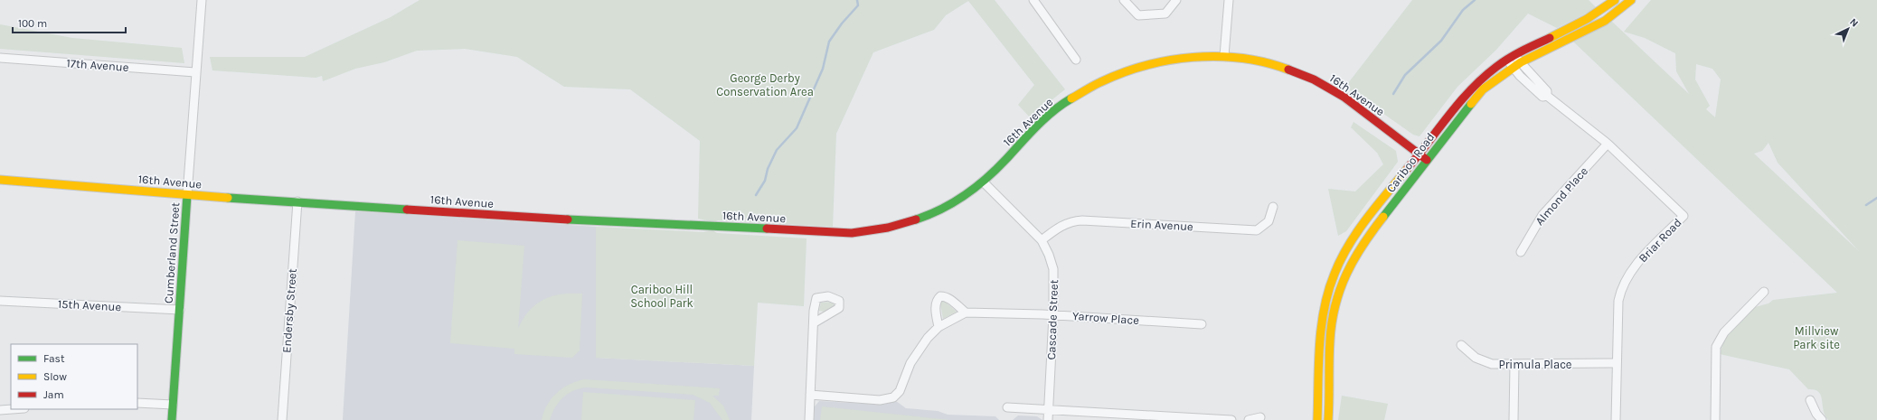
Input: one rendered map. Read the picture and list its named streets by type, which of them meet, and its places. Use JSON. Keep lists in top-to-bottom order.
{
  "streets": {
    "street": [
      "17th Avenue",
      "16th Avenue",
      "Cariboo Road",
      "Almond Place",
      "Erin Avenue",
      "Briar Road",
      "Cumberland Street",
      "15th Avenue",
      "Endersby Street",
      "Yarrow Place",
      "Cascade Street",
      "Primula Place"
    ]
  },
  "crossings": [
    ["17th Avenue", "Cumberland Street"],
    ["16th Avenue", "Cariboo Road"],
    ["16th Avenue", "Cumberland Street"],
    ["16th Avenue", "Endersby Street"],
    ["16th Avenue", "Cascade Street"],
    ["Cariboo Road", "Briar Road"],
    ["Almond Place", "Briar Road"],
    ["Erin Avenue", "Cascade Street"],
    ["Briar Road", "Primula Place"],
    ["Cumberland Street", "15th Avenue"],
    ["Yarrow Place", "Cascade Street"]
  ],
  "parks": ["George Derby Conservation Area", "Cariboo Hill School Park", "Millview Park site"],
  "legend": ["Fast", "Slow", "Jam"],
  "scale_bar": "100 m",
  "north": "top right"
}
